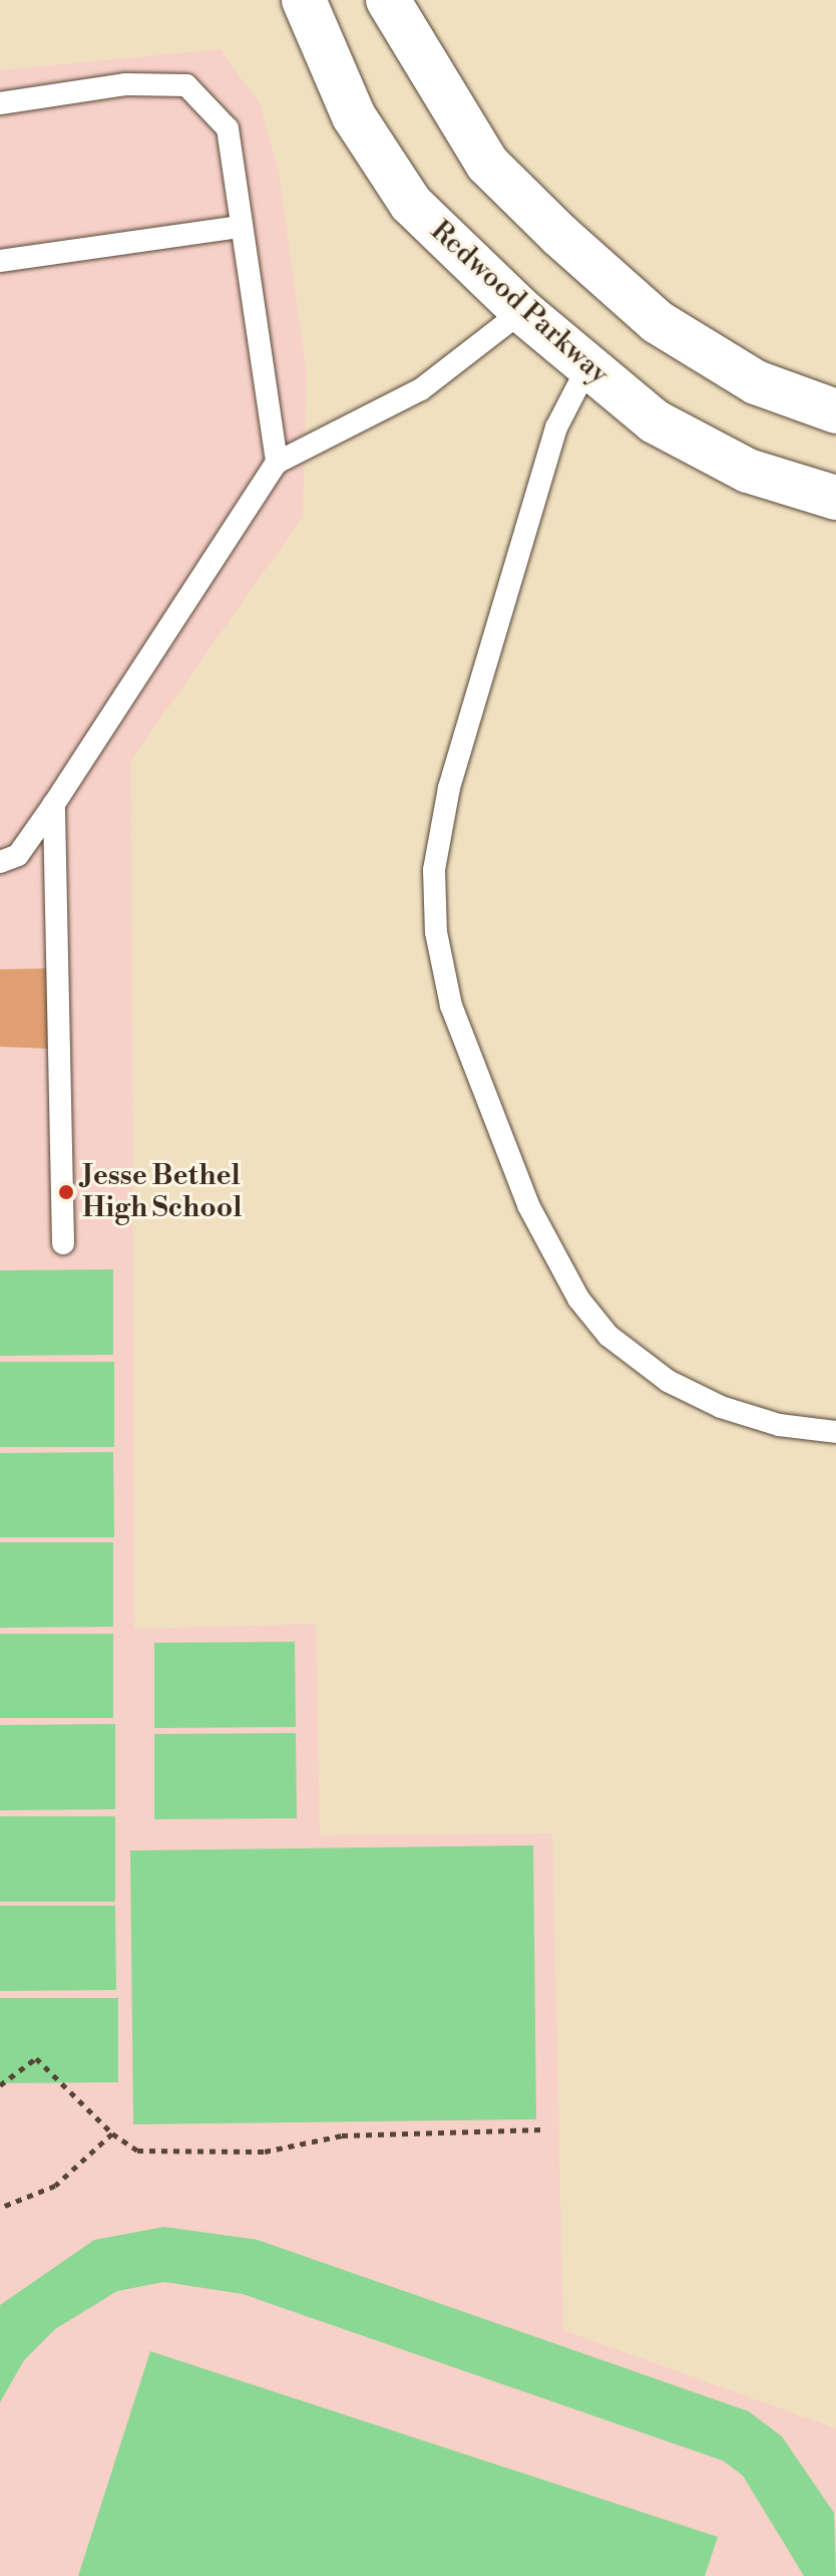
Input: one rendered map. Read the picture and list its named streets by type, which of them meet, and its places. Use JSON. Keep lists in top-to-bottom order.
{
  "streets": {
    "main road": ["Redwood Parkway"]
  },
  "places": ["Jesse Bethel High School"]
}
